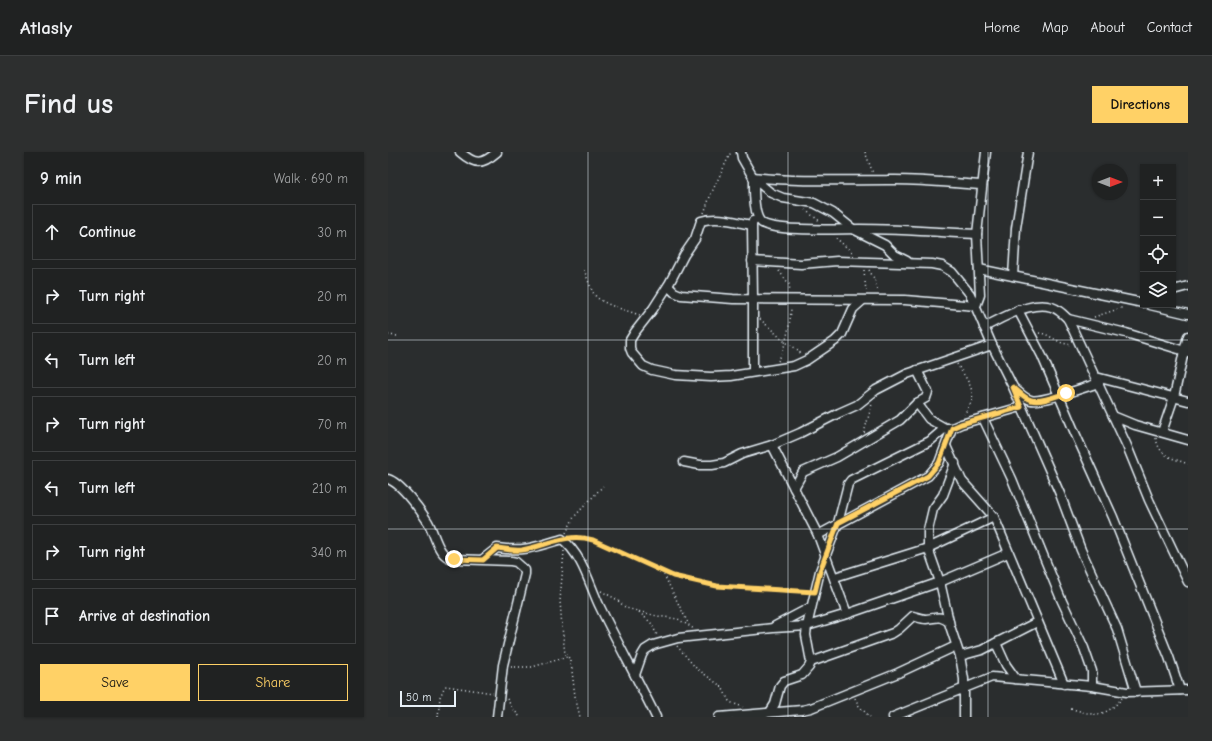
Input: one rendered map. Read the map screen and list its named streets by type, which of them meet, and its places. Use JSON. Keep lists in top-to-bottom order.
{
  "scale_bar": "50 m",
  "north": "right",
  "page": {
    "header": "Atlasly",
    "nav": [
      "Home",
      "Map",
      "About",
      "Contact"
    ],
    "buttons": [
      "Directions",
      ["Save", "Share"]
    ],
    "title": "Find us",
    "heading": ["9 min", "Walk · 690 m"],
    "map_buttons": ["+", "−"],
    "list": [
      ["Continue", "30 m"],
      ["Turn right", "20 m"],
      ["Turn left", "20 m"],
      ["Turn right", "70 m"],
      ["Turn left", "210 m"],
      ["Turn right", "340 m"],
      "Arrive at destination"
    ],
    "scale": "50 m"
  }
}
